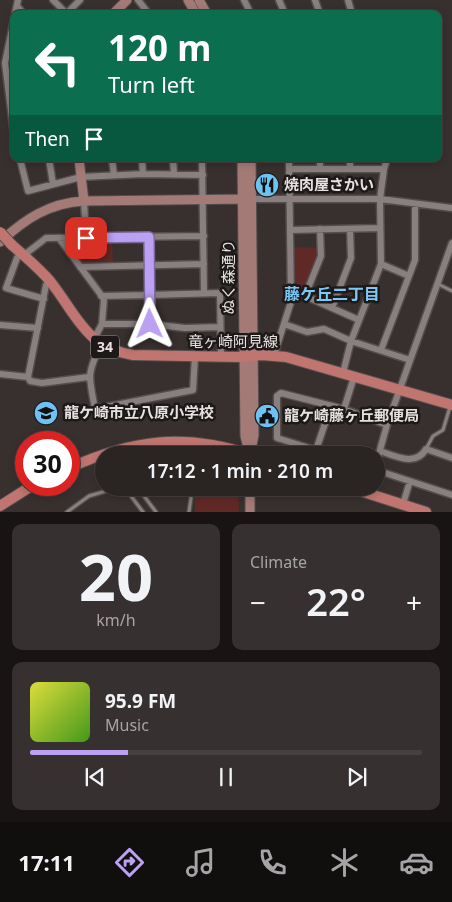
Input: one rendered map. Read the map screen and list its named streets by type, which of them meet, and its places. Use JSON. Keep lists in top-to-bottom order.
{
  "streets": {
    "main road": ["ぬく森通り", "竜ヶ崎阿見線", "34"]
  },
  "crossings": [
    ["ぬく森通り", "竜ヶ崎阿見線"]
  ],
  "districts": ["藤ケ丘二丁目"],
  "places": {
    "restaurant": ["焼肉屋さかい"],
    "school or university": ["龍ケ崎市立八原小学校"],
    "public building": ["龍ケ崎藤ヶ丘郵便局"]
  },
  "page": {
    "turn": ["120 m", "Turn left"],
    "then": "Then",
    "limit": "30",
    "trip": "17:12 · 1 min · 210 m",
    "tile": [
      ["20", "km/h"],
      "Climate"
    ],
    "heat": ["−", "22°", "+"],
    "song": ["95.9 FM", "Music"],
    "tabs": "17:11"
  }
}
